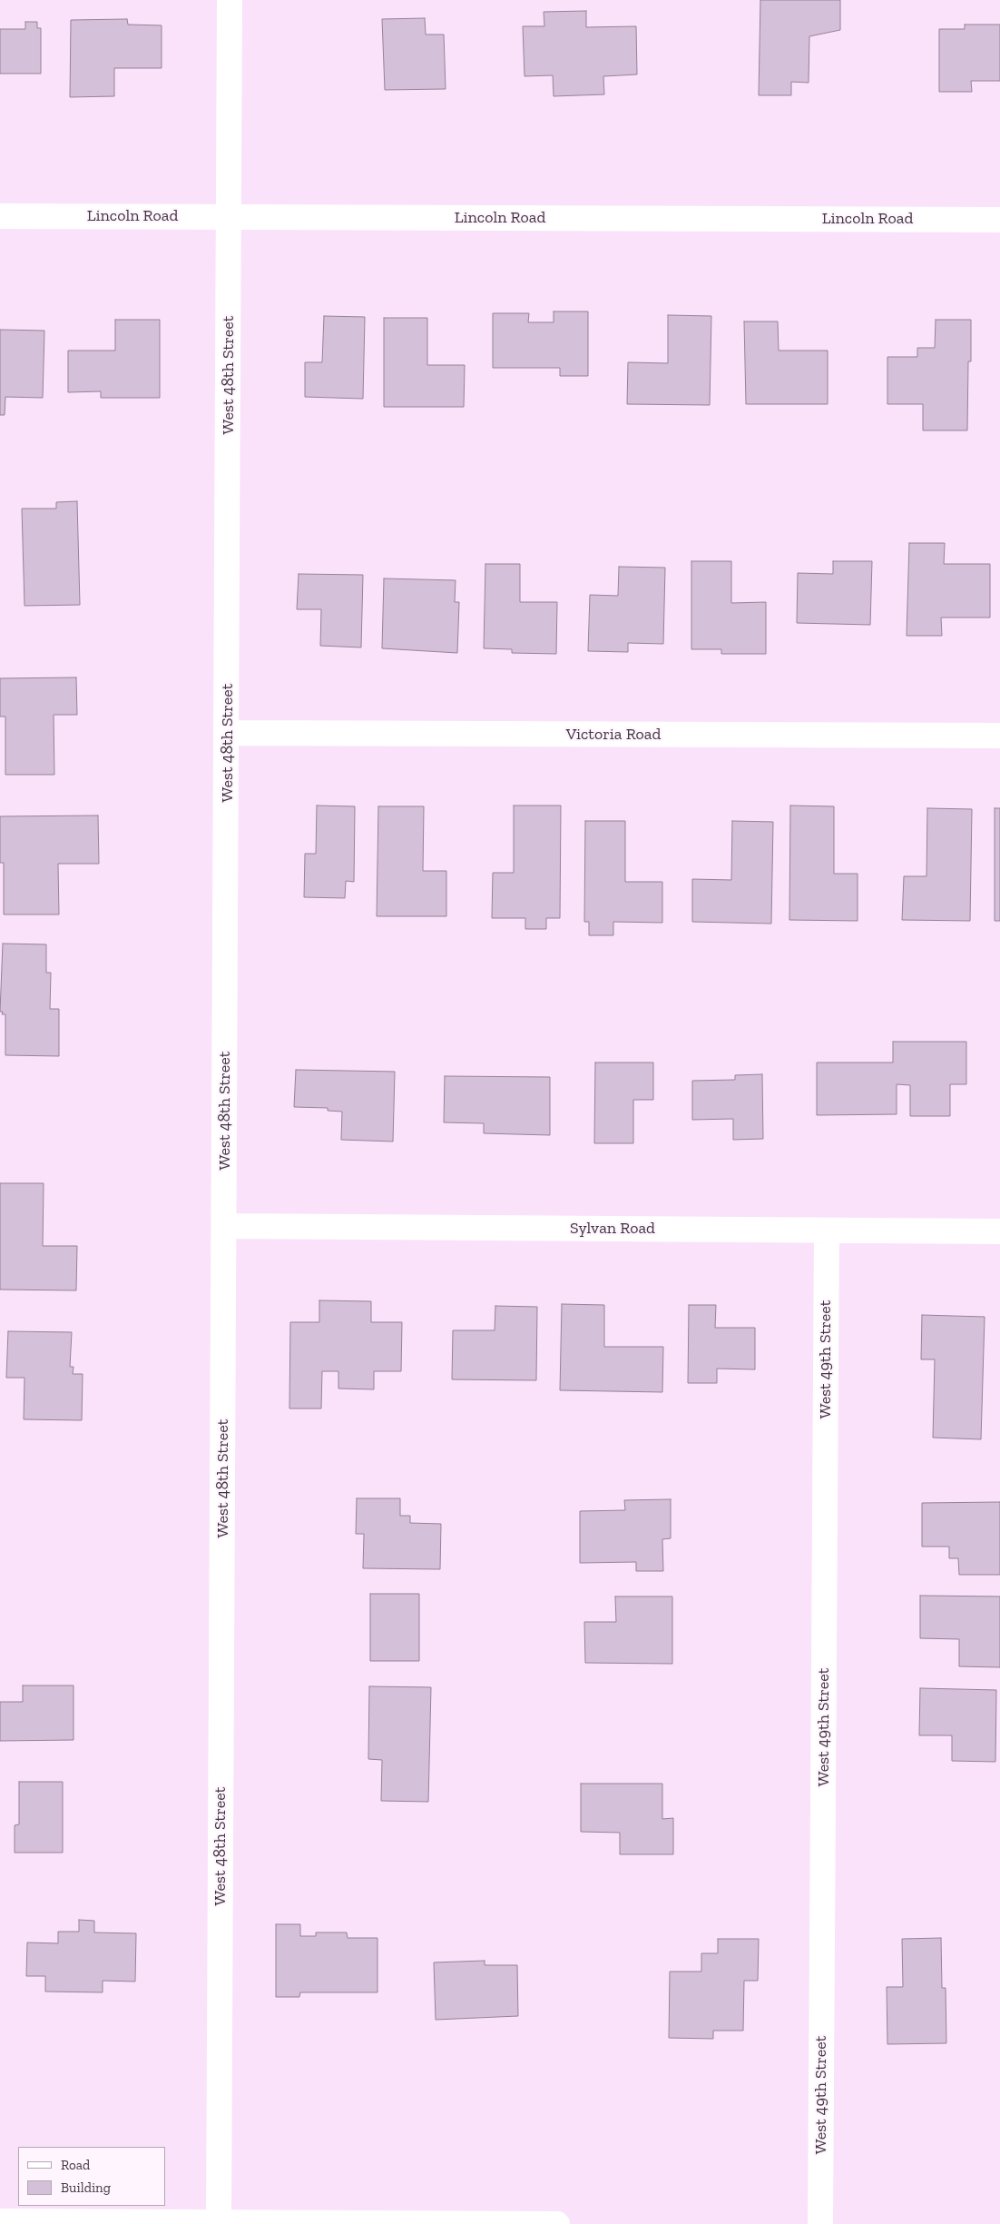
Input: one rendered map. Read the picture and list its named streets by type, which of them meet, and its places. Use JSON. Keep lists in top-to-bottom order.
{
  "streets": {
    "street": [
      "Lincoln Road",
      "West 48th Street",
      "Victoria Road",
      "Sylvan Road",
      "West 49th Street"
    ]
  },
  "crossings": [
    ["Lincoln Road", "West 48th Street"],
    ["West 48th Street", "Victoria Road"],
    ["West 48th Street", "Sylvan Road"],
    ["Sylvan Road", "West 49th Street"]
  ],
  "legend": ["Road", "Building"]
}
